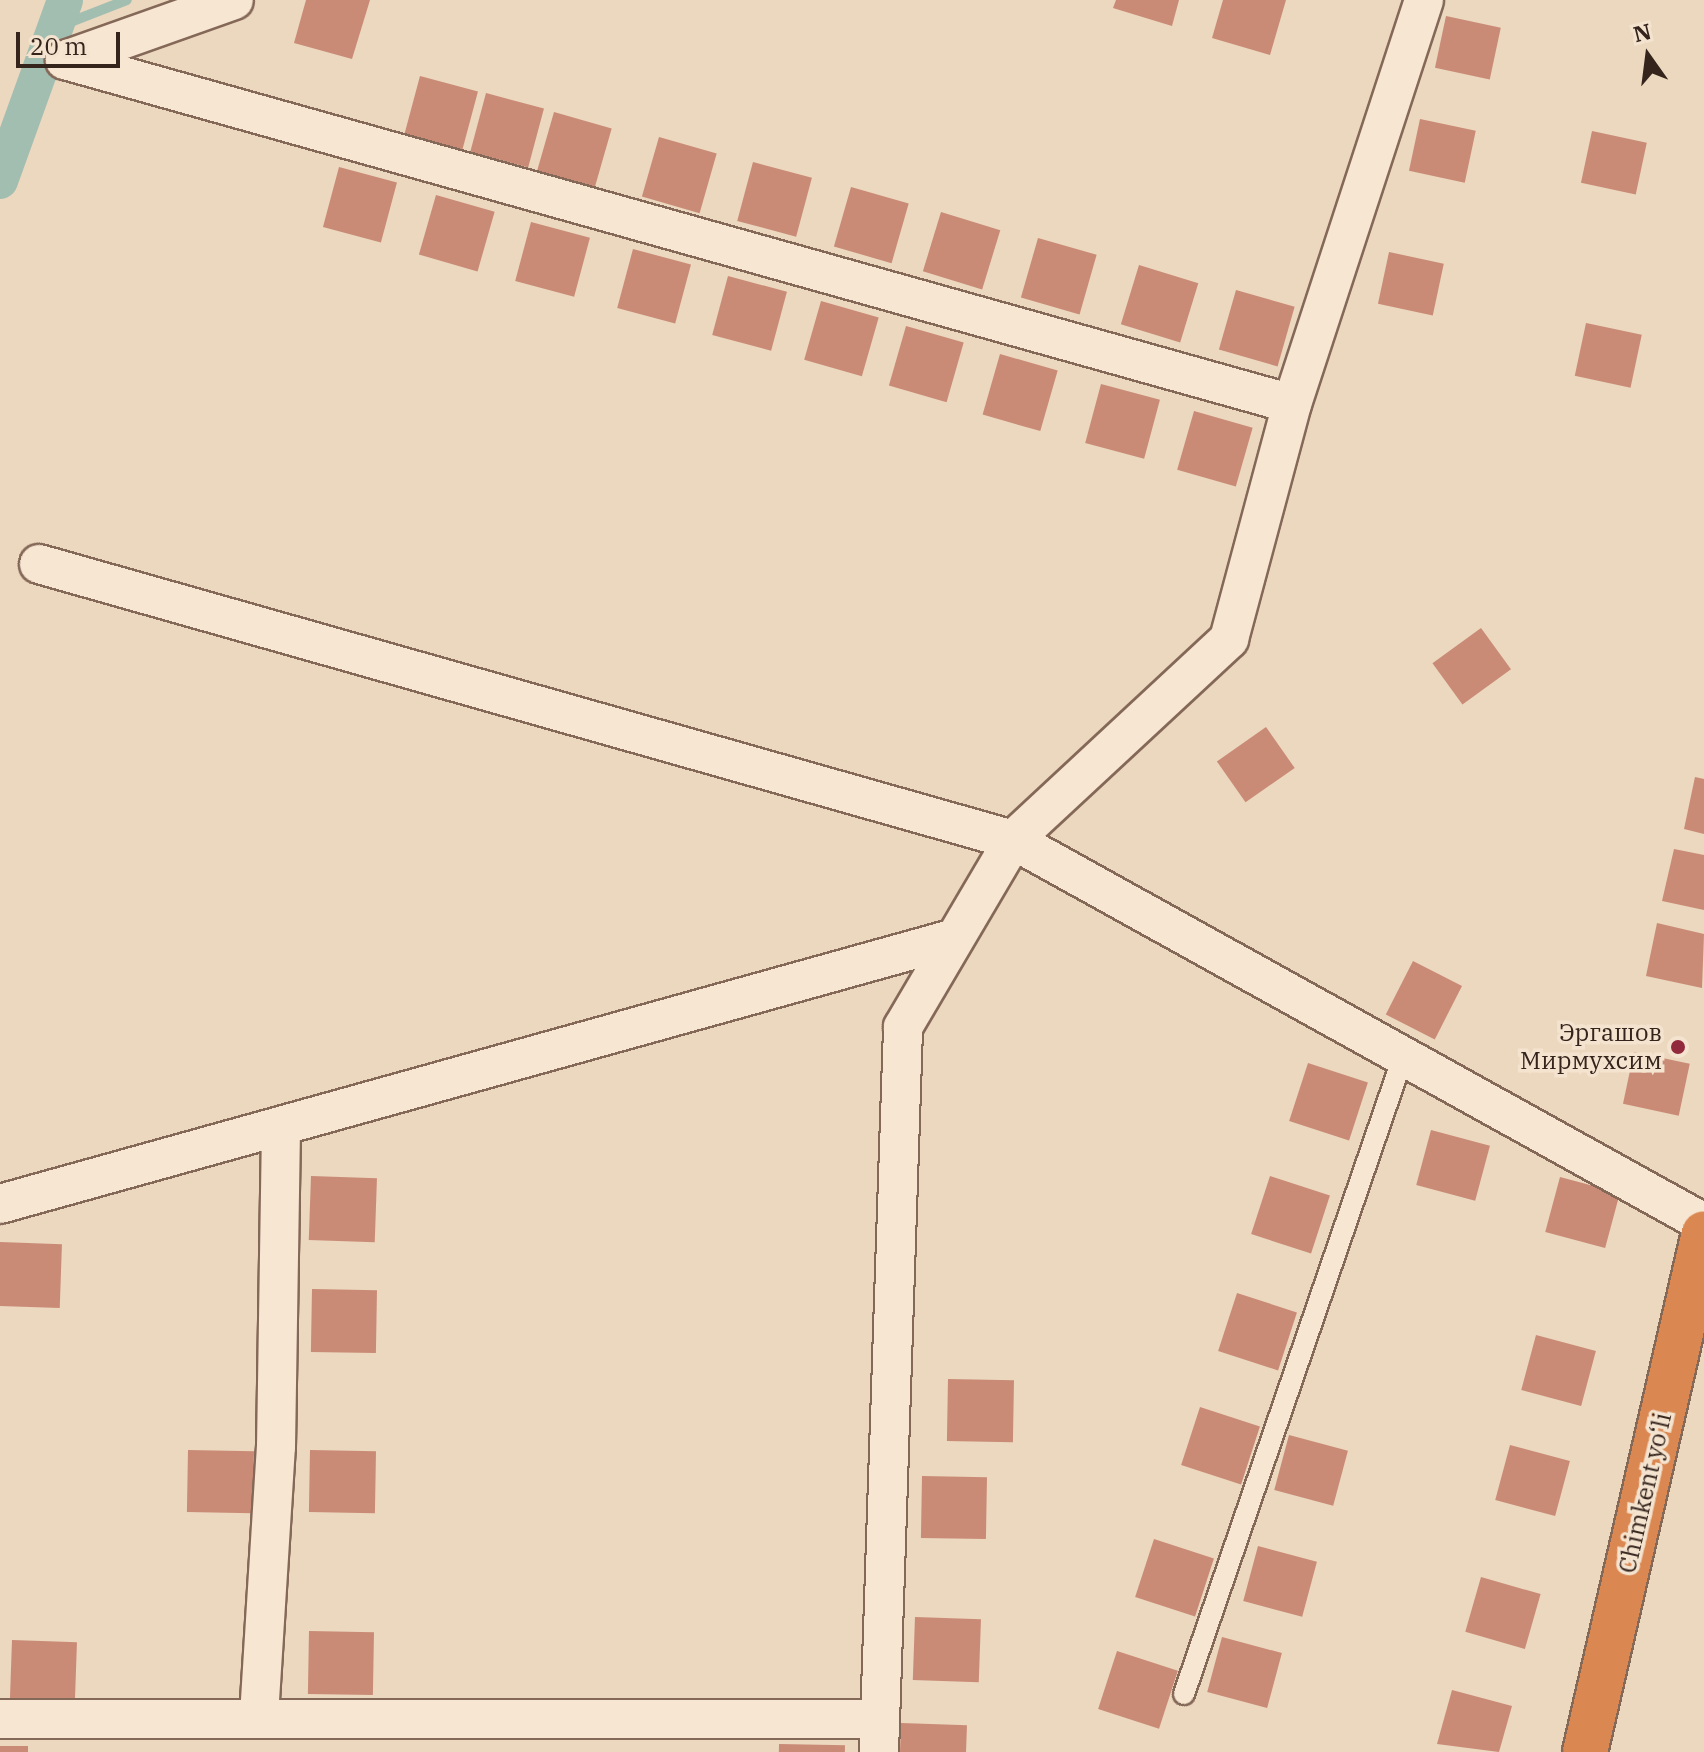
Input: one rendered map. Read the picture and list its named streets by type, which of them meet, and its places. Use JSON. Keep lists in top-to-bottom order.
{
  "streets": {
    "highway": ["Chimkent yo‘li"]
  },
  "places": ["Эргашов Мирмухсим"],
  "scale_bar": "20 m",
  "north": "top"
}
